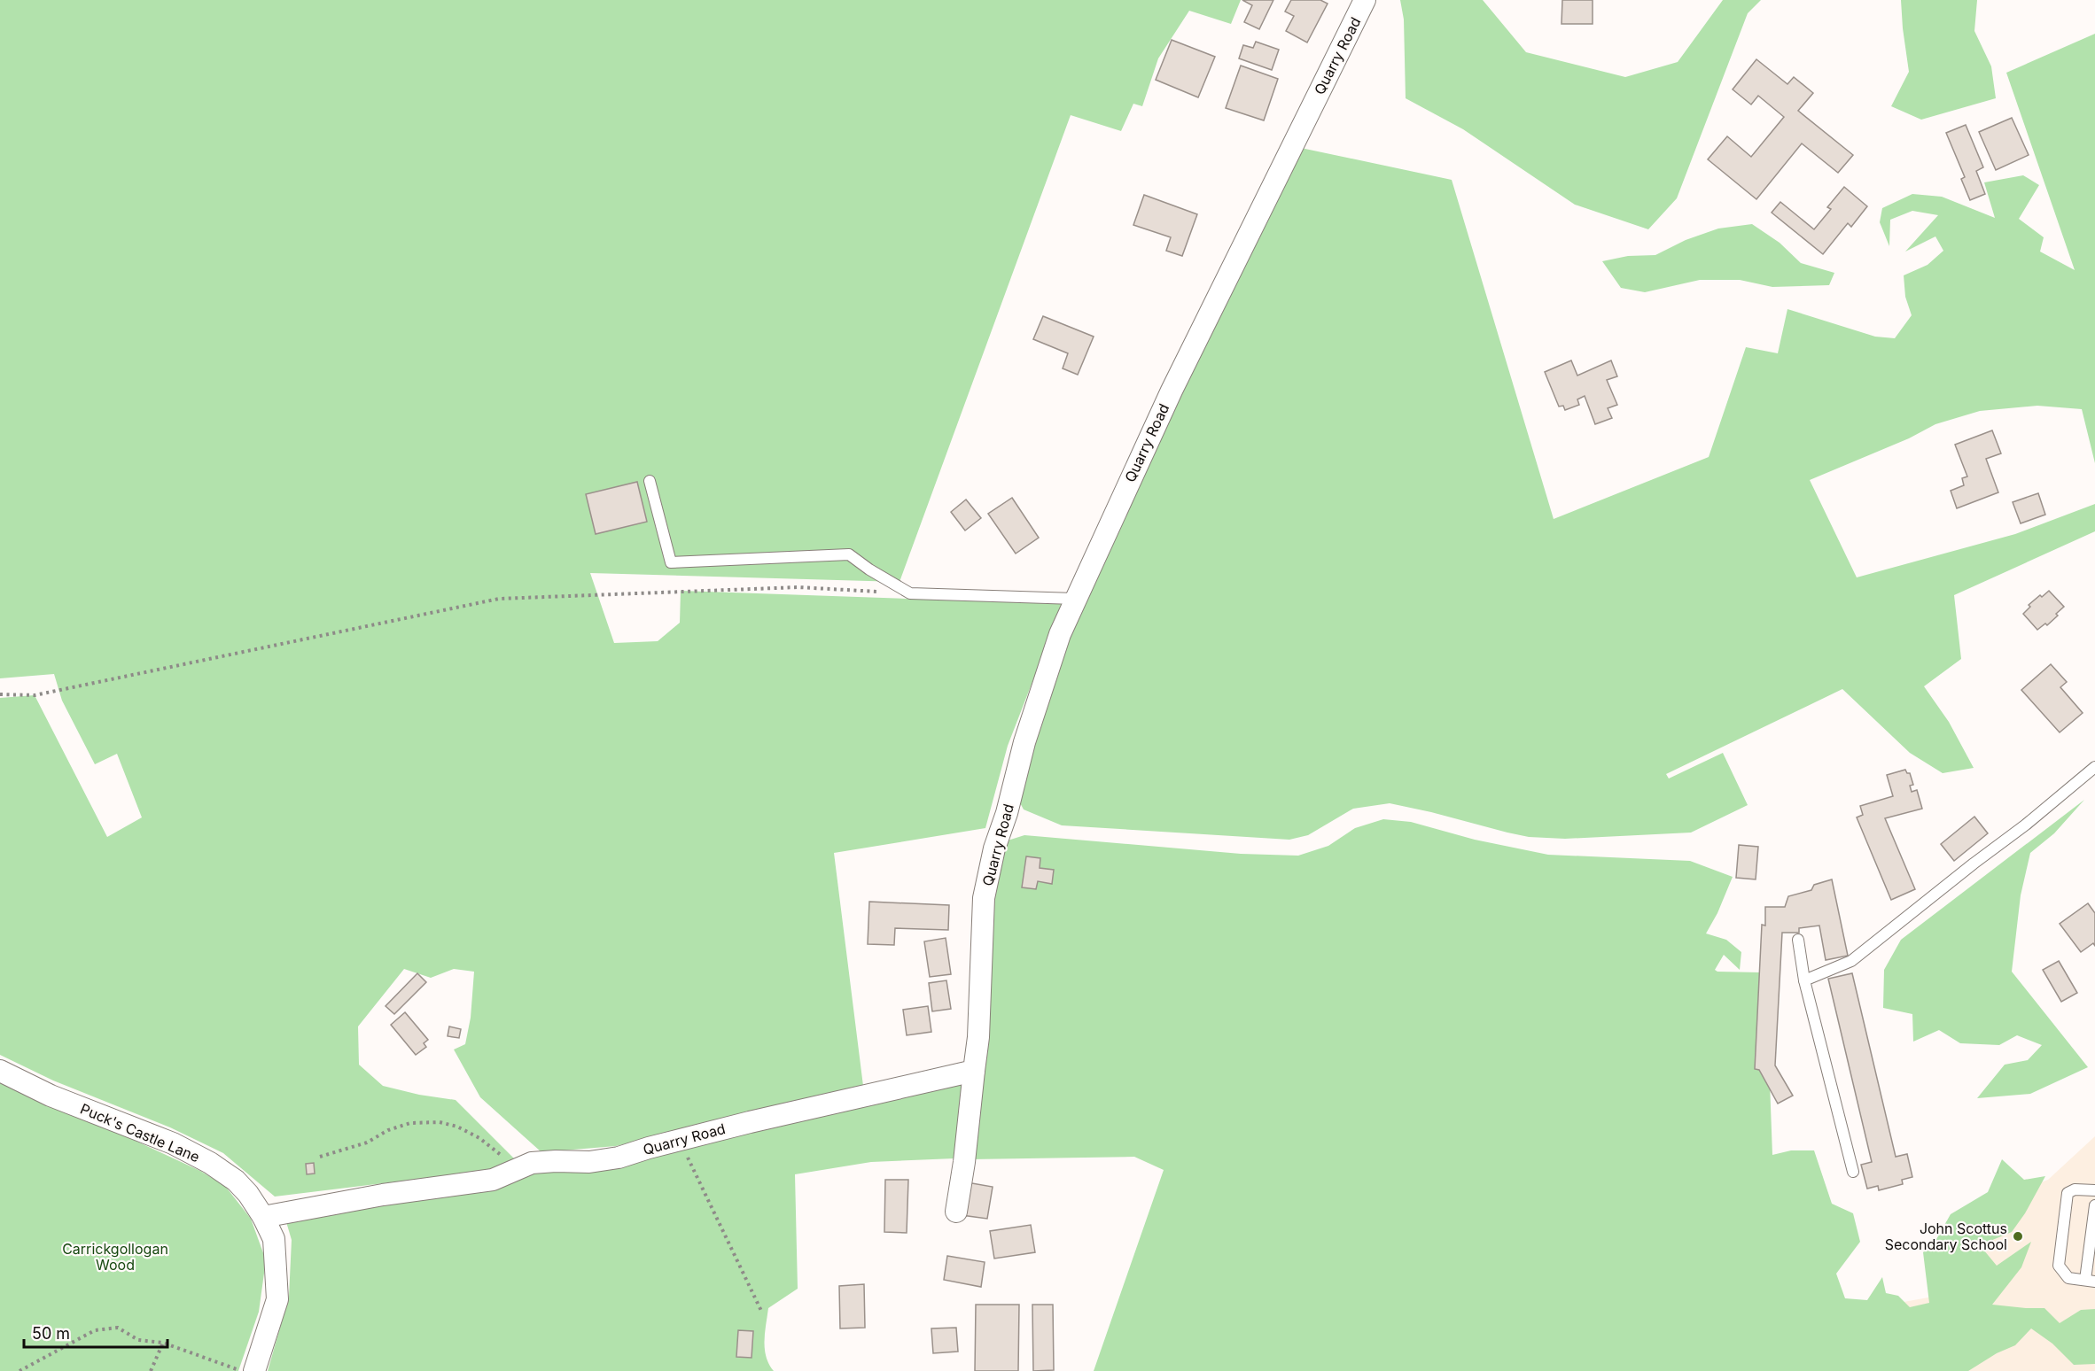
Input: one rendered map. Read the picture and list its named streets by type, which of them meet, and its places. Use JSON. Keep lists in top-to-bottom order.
{
  "streets": {
    "street": ["Quarry Road", "Puck's Castle Lane"]
  },
  "crossings": [
    ["Quarry Road", "Puck's Castle Lane"]
  ],
  "parks": ["Carrickgollogan Wood"],
  "places": ["John Scottus Secondary School"],
  "scale_bar": "50 m"
}
